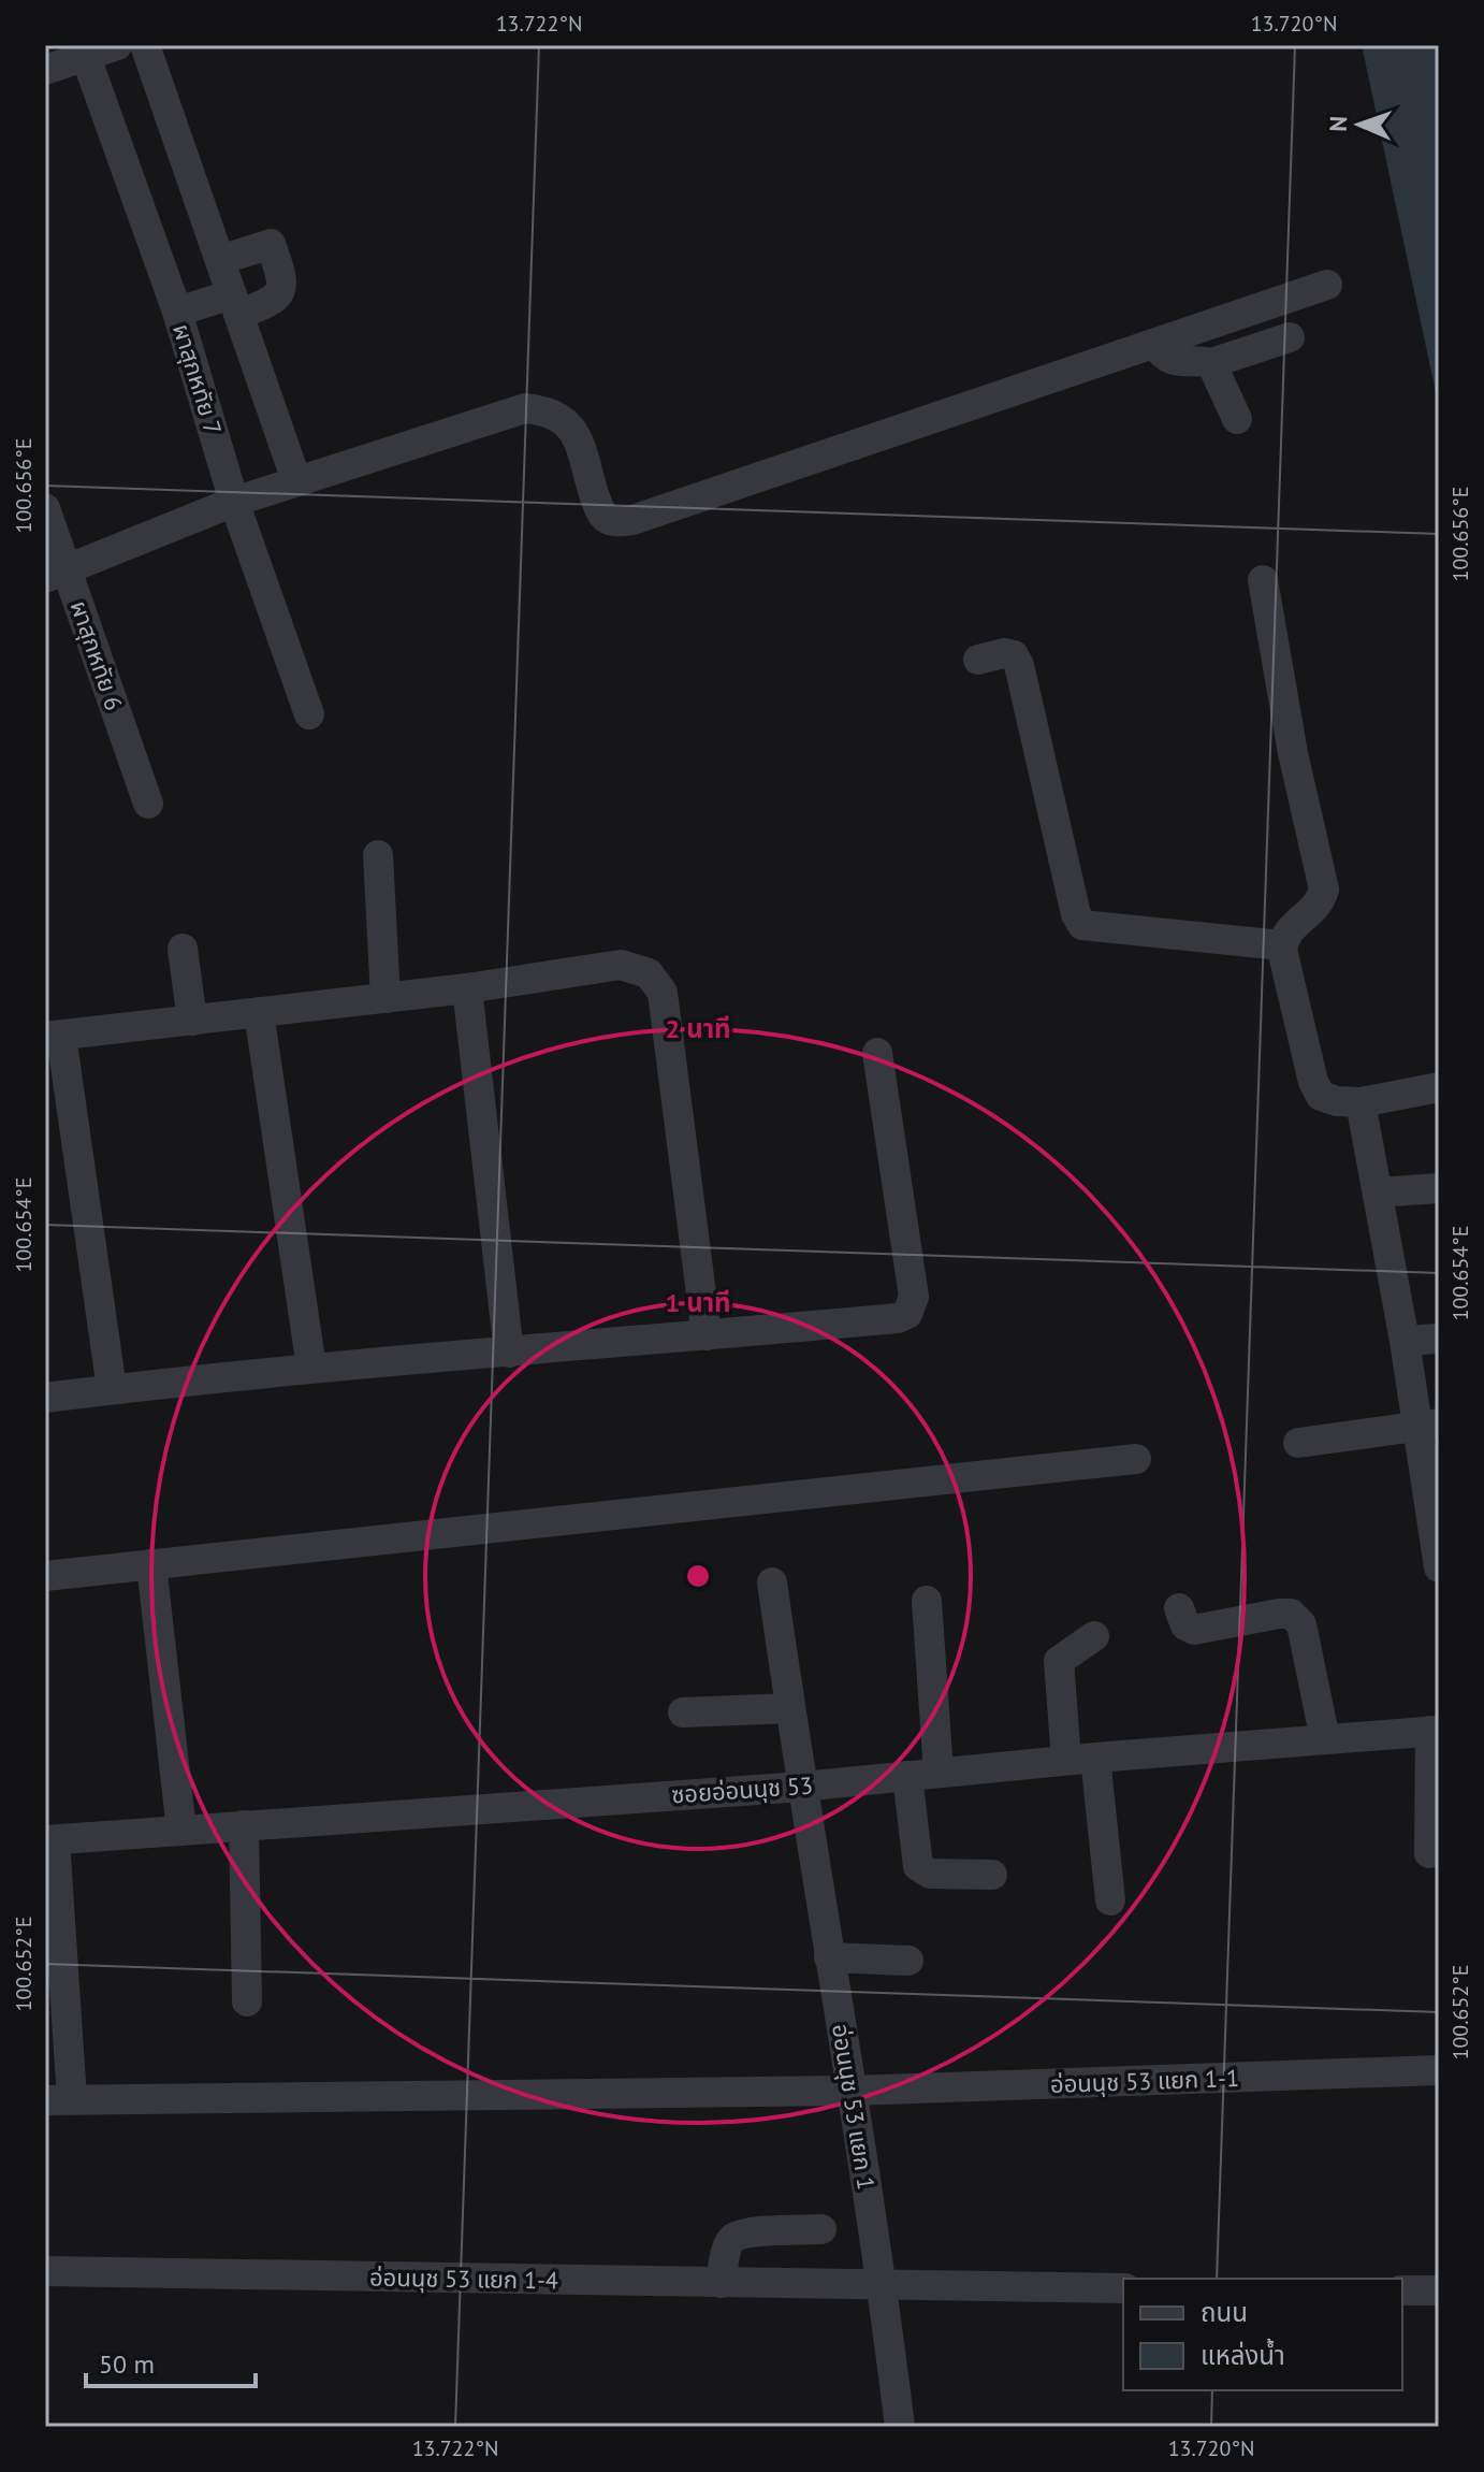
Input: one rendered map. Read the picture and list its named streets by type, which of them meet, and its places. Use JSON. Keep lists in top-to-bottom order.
{
  "streets": {
    "street": [
      "ผาสุกหทัย 7",
      "ผาสุกหทัย 6",
      "ซอยอ่อนนุช 53",
      "อ่อนนุช 53 แยก 1-1",
      "อ่อนนุช 53 แยก 1",
      "อ่อนนุช 53 แยก 1-4"
    ]
  },
  "crossings": [
    ["ซอยอ่อนนุช 53", "อ่อนนุช 53 แยก 1"],
    ["อ่อนนุช 53 แยก 1-1", "อ่อนนุช 53 แยก 1"],
    ["อ่อนนุช 53 แยก 1", "อ่อนนุช 53 แยก 1-4"]
  ],
  "legend": ["ถนน", "แหล่งน้ำ"],
  "scale_bar": "50 m",
  "north": "left",
  "coordinates": [
    "13.722°N",
    "13.720°N",
    "100.656°E",
    "100.654°E",
    "100.652°E"
  ],
  "rings": ["2 นาที", "1 นาที"]
}
